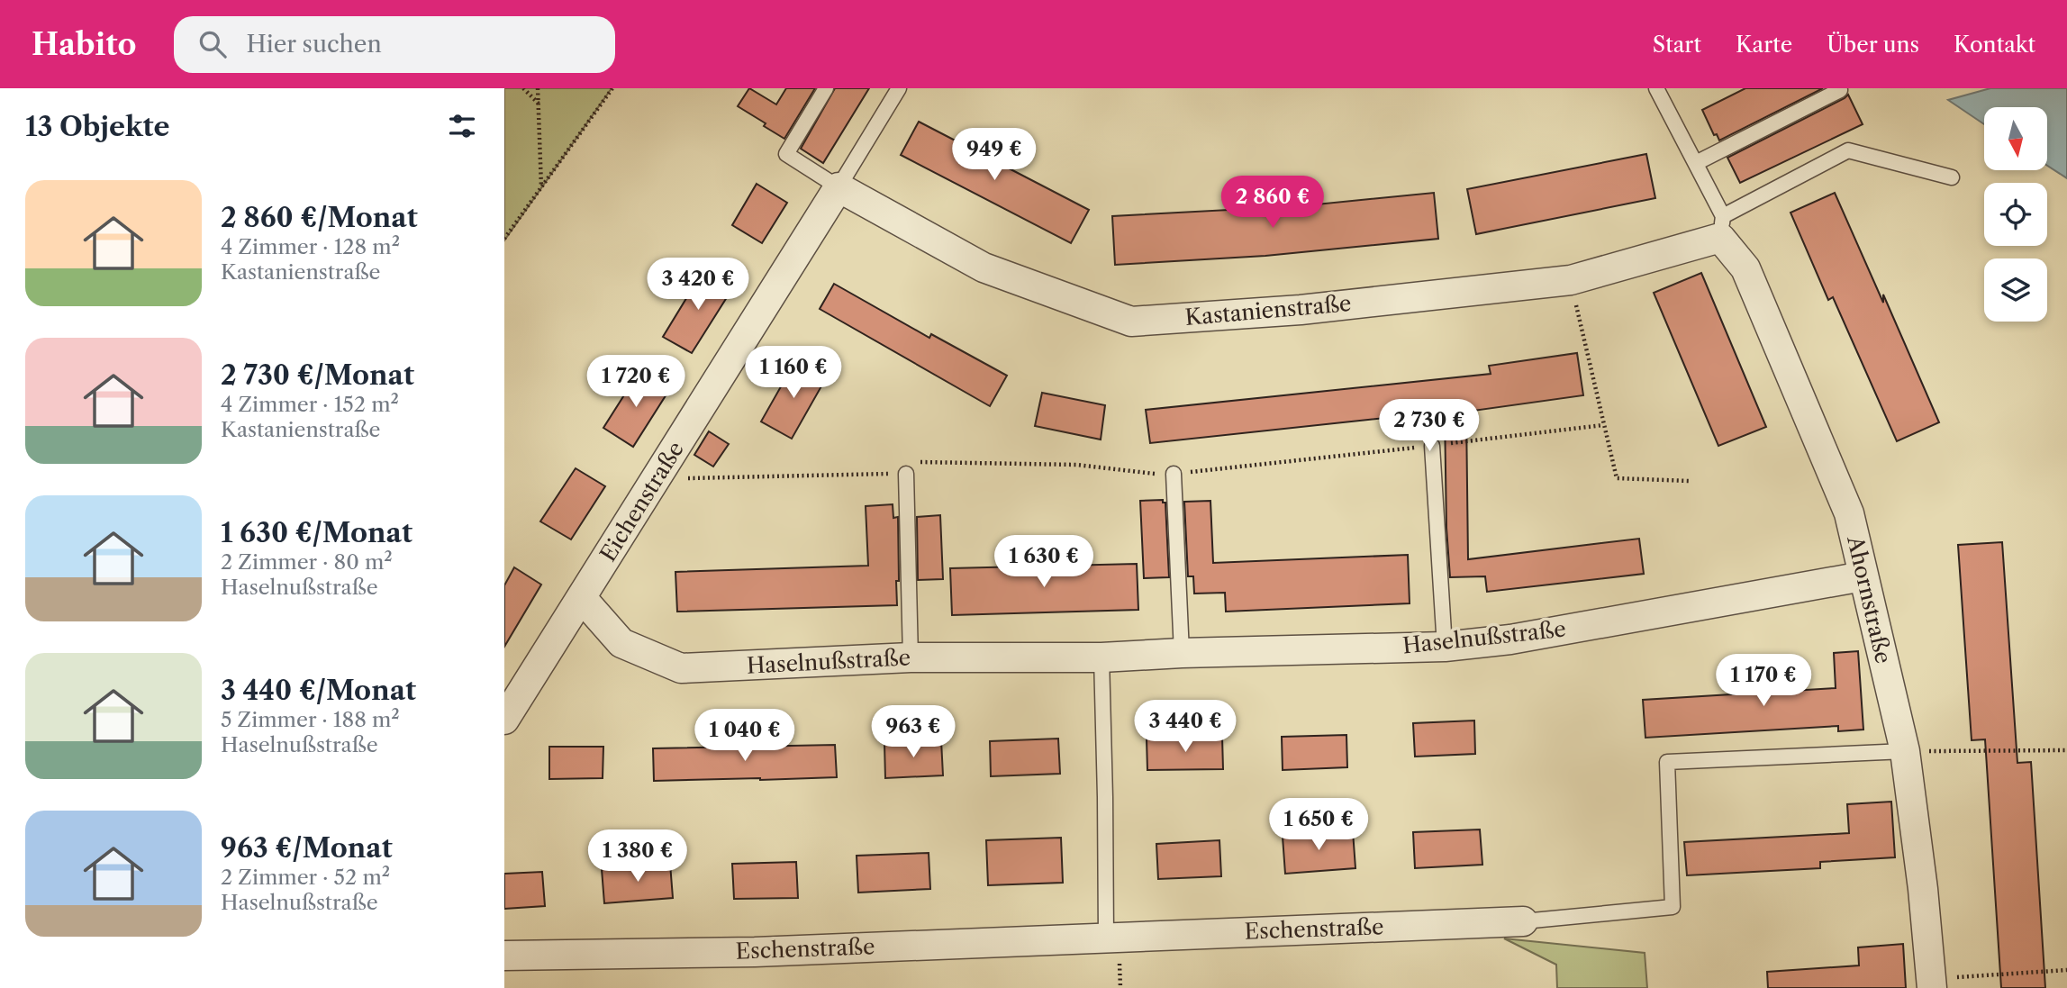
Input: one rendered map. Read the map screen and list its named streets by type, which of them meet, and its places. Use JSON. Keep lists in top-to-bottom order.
{
  "streets": {
    "street": [
      "Kastanienstraße",
      "Eichenstraße",
      "Ahornstraße",
      "Haselnußstraße",
      "Eschenstraße"
    ]
  },
  "crossings": [
    ["Kastanienstraße", "Eichenstraße"],
    ["Kastanienstraße", "Ahornstraße"],
    ["Eichenstraße", "Haselnußstraße"],
    ["Ahornstraße", "Haselnußstraße"]
  ],
  "north": "bottom",
  "page": {
    "header": "Habito",
    "search": "Hier suchen",
    "nav": [
      "Start",
      "Karte",
      "Über uns",
      "Kontakt"
    ],
    "heading": "13 Objekte",
    "price": [
      "949 €",
      "2 860 €",
      "3 420 €",
      "1 160 €",
      "1 720 €",
      "2 730 €",
      "1 630 €",
      "1 170 €",
      "3 440 €",
      "963 €",
      "1 040 €",
      "1 650 €",
      "1 380 €"
    ],
    "list": [
      {
        "name": "2 860 €/Monat",
        "note": "4 Zimmer · 128 m² · Kastanienstraße"
      },
      {
        "name": "2 730 €/Monat",
        "note": "4 Zimmer · 152 m² · Kastanienstraße"
      },
      {
        "name": "1 630 €/Monat",
        "note": "2 Zimmer · 80 m² · Haselnußstraße"
      },
      {
        "name": "3 440 €/Monat",
        "note": "5 Zimmer · 188 m² · Haselnußstraße"
      },
      {
        "name": "963 €/Monat",
        "note": "2 Zimmer · 52 m² · Haselnußstraße"
      }
    ]
  }
}
